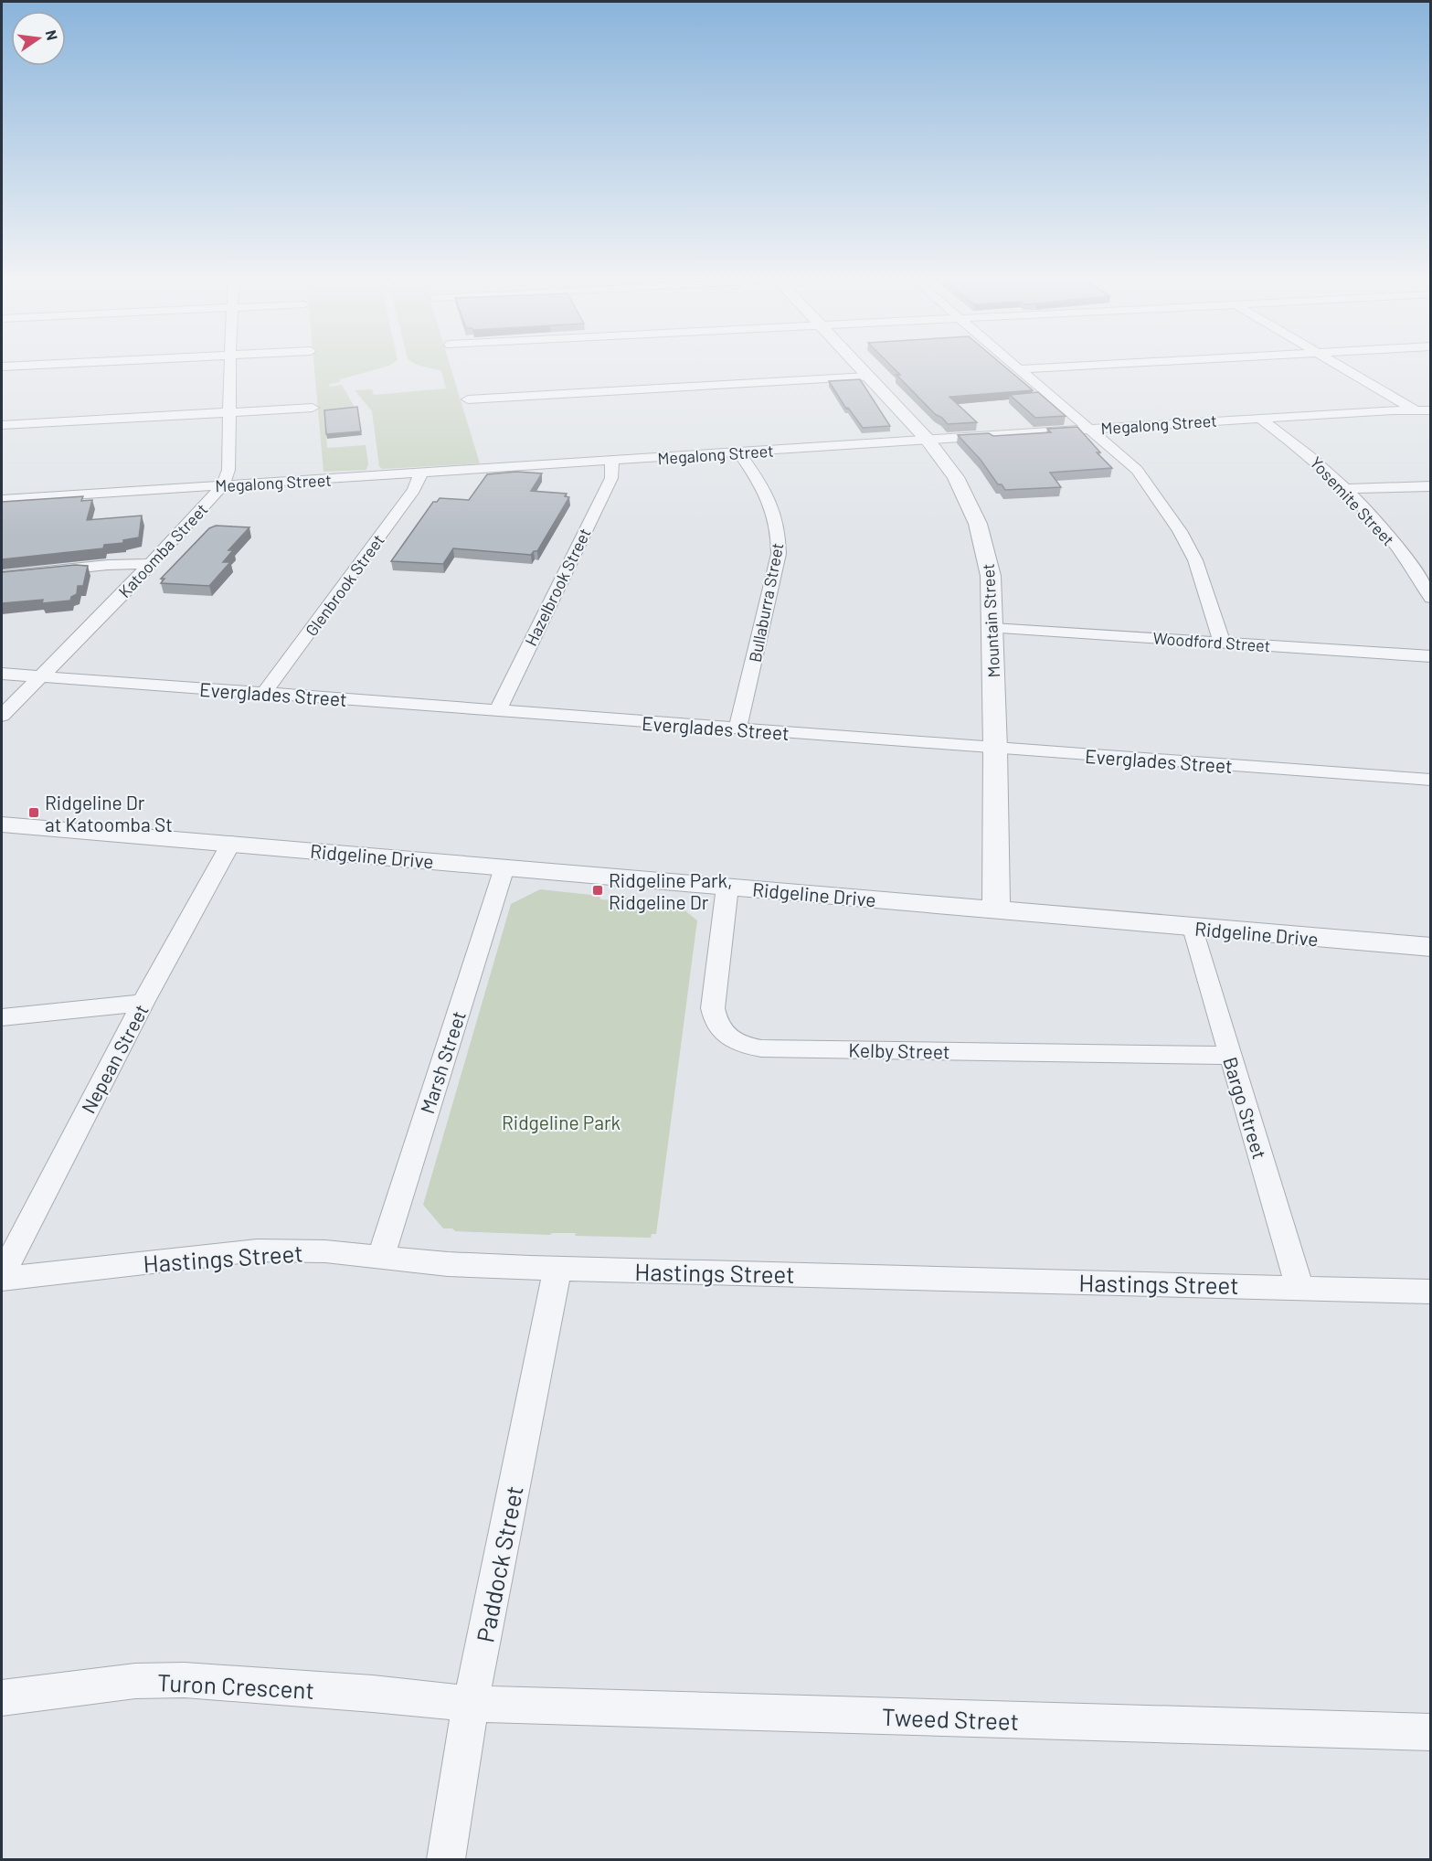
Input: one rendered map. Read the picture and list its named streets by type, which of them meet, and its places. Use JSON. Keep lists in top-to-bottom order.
{
  "streets": {
    "street": [
      "Megalong Street",
      "Yosemite Street",
      "Katoomba Street",
      "Glenbrook Street",
      "Hazelbrook Street",
      "Bullaburra Street",
      "Mountain Street",
      "Woodford Street",
      "Everglades Street",
      "Ridgeline Drive",
      "Kelby Street",
      "Nepean Street",
      "Marsh Street",
      "Bargo Street",
      "Hastings Street",
      "Paddock Street",
      "Turon Crescent",
      "Tweed Street"
    ]
  },
  "crossings": [
    ["Megalong Street", "Yosemite Street"],
    ["Megalong Street", "Katoomba Street"],
    ["Megalong Street", "Glenbrook Street"],
    ["Megalong Street", "Hazelbrook Street"],
    ["Megalong Street", "Bullaburra Street"],
    ["Megalong Street", "Mountain Street"],
    ["Katoomba Street", "Everglades Street"],
    ["Glenbrook Street", "Everglades Street"],
    ["Hazelbrook Street", "Everglades Street"],
    ["Bullaburra Street", "Everglades Street"],
    ["Mountain Street", "Woodford Street"],
    ["Mountain Street", "Everglades Street"],
    ["Mountain Street", "Ridgeline Drive"],
    ["Ridgeline Drive", "Kelby Street"],
    ["Ridgeline Drive", "Nepean Street"],
    ["Ridgeline Drive", "Marsh Street"],
    ["Ridgeline Drive", "Bargo Street"],
    ["Kelby Street", "Bargo Street"],
    ["Nepean Street", "Hastings Street"],
    ["Marsh Street", "Hastings Street"],
    ["Bargo Street", "Hastings Street"],
    ["Hastings Street", "Paddock Street"],
    ["Paddock Street", "Turon Crescent"],
    ["Paddock Street", "Tweed Street"],
    ["Turon Crescent", "Tweed Street"]
  ],
  "parks": ["Ridgeline Park"],
  "places": {
    "transit": ["Ridgeline Dr at Katoomba St", "Ridgeline Park, Ridgeline Dr"]
  },
  "north": "right"
}
